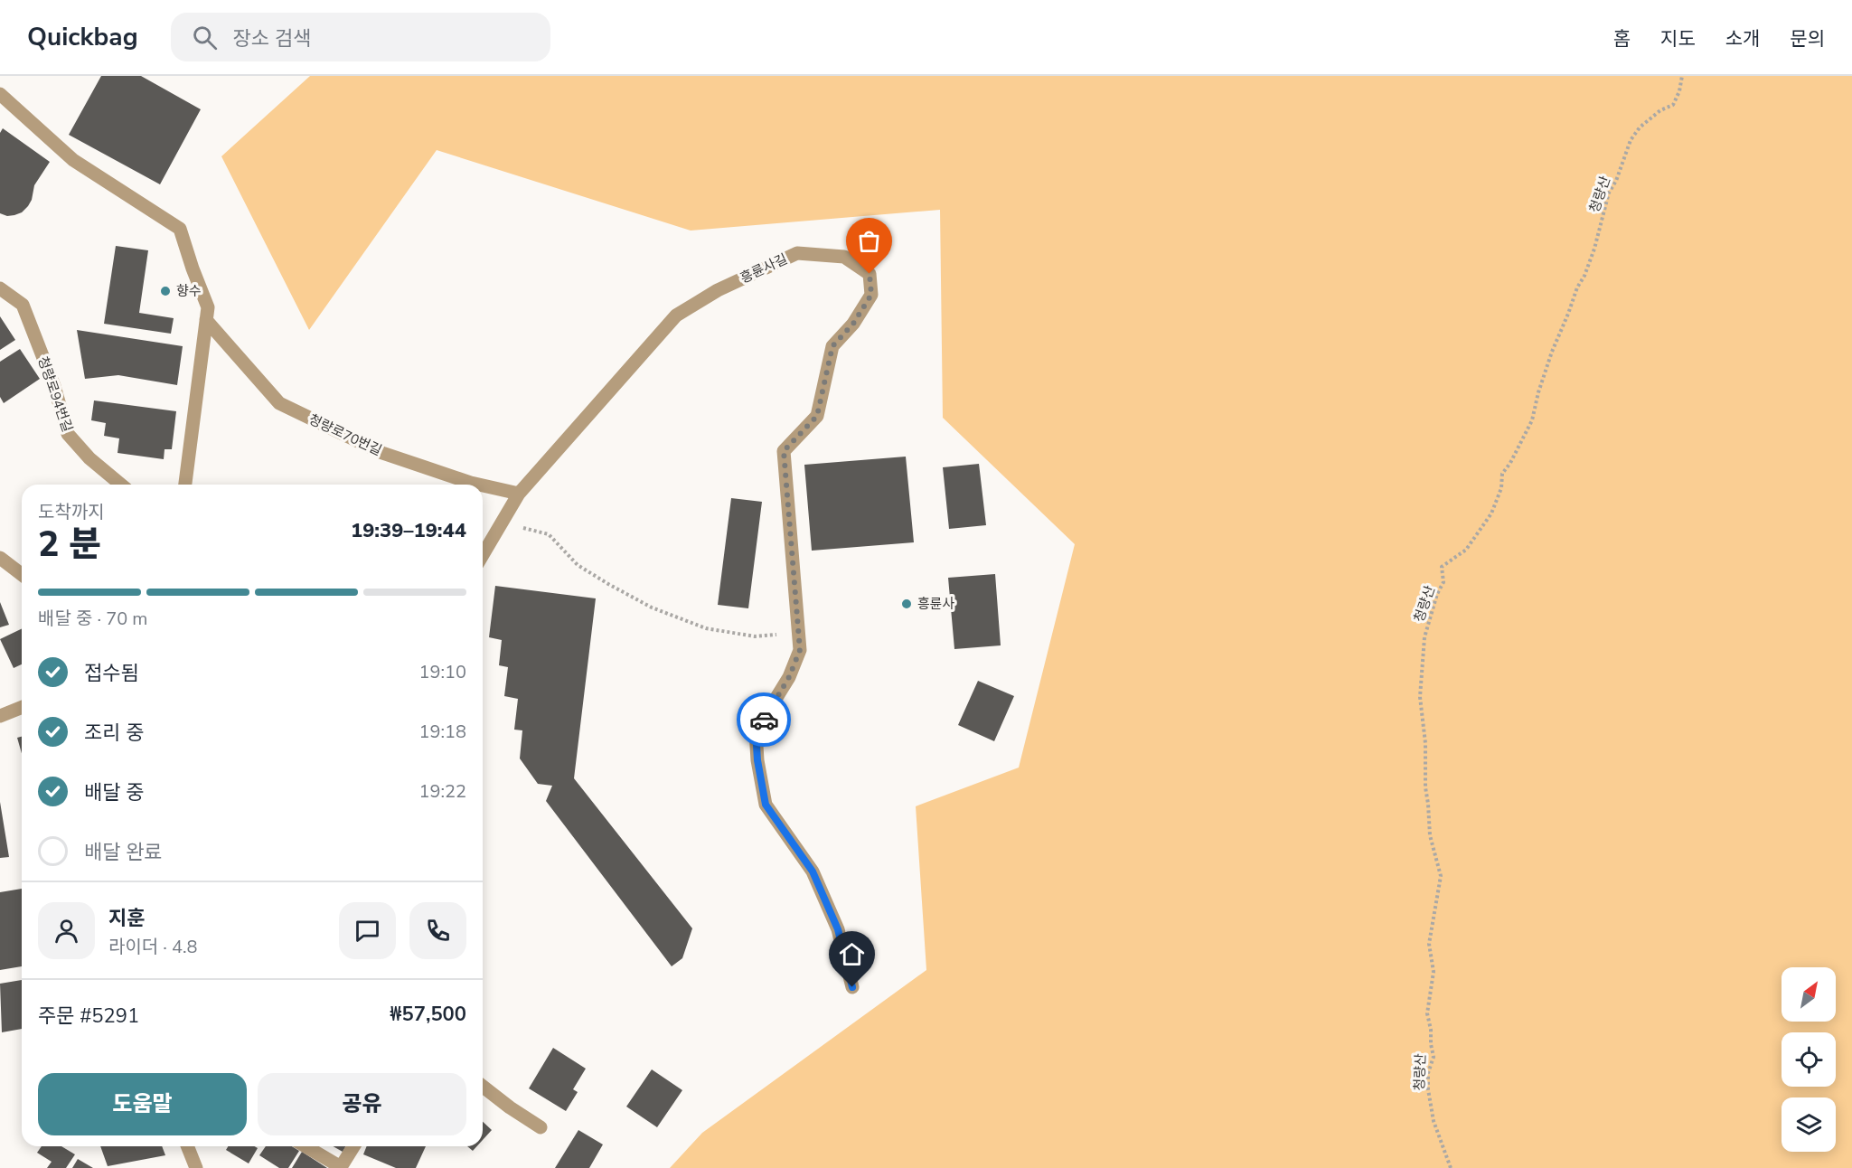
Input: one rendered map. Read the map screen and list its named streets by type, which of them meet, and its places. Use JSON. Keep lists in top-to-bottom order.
{
  "streets": {
    "street": ["흥륜사길", "청량로94번길", "청량로70번길"],
    "path": ["청량산"]
  },
  "crossings": [
    ["흥륜사길", "청량로70번길"]
  ],
  "places": ["향수", "흥륜사"],
  "north": "top right",
  "page": {
    "header": "Quickbag",
    "search": "장소 검색",
    "nav": [
      "홈",
      "지도",
      "소개",
      "문의"
    ],
    "heading": ["2 분", "도착까지", "19:39–19:44"],
    "panel": [
      "지훈",
      "라이더 · 4.8",
      "주문 #5291",
      "₩57,500"
    ],
    "bar": "배달 중 · 70 m",
    "list": [
      ["접수됨", "19:10"],
      ["조리 중", "19:18"],
      ["배달 중", "19:22"],
      "배달 완료"
    ],
    "buttons": ["도움말", "공유"]
  }
}
